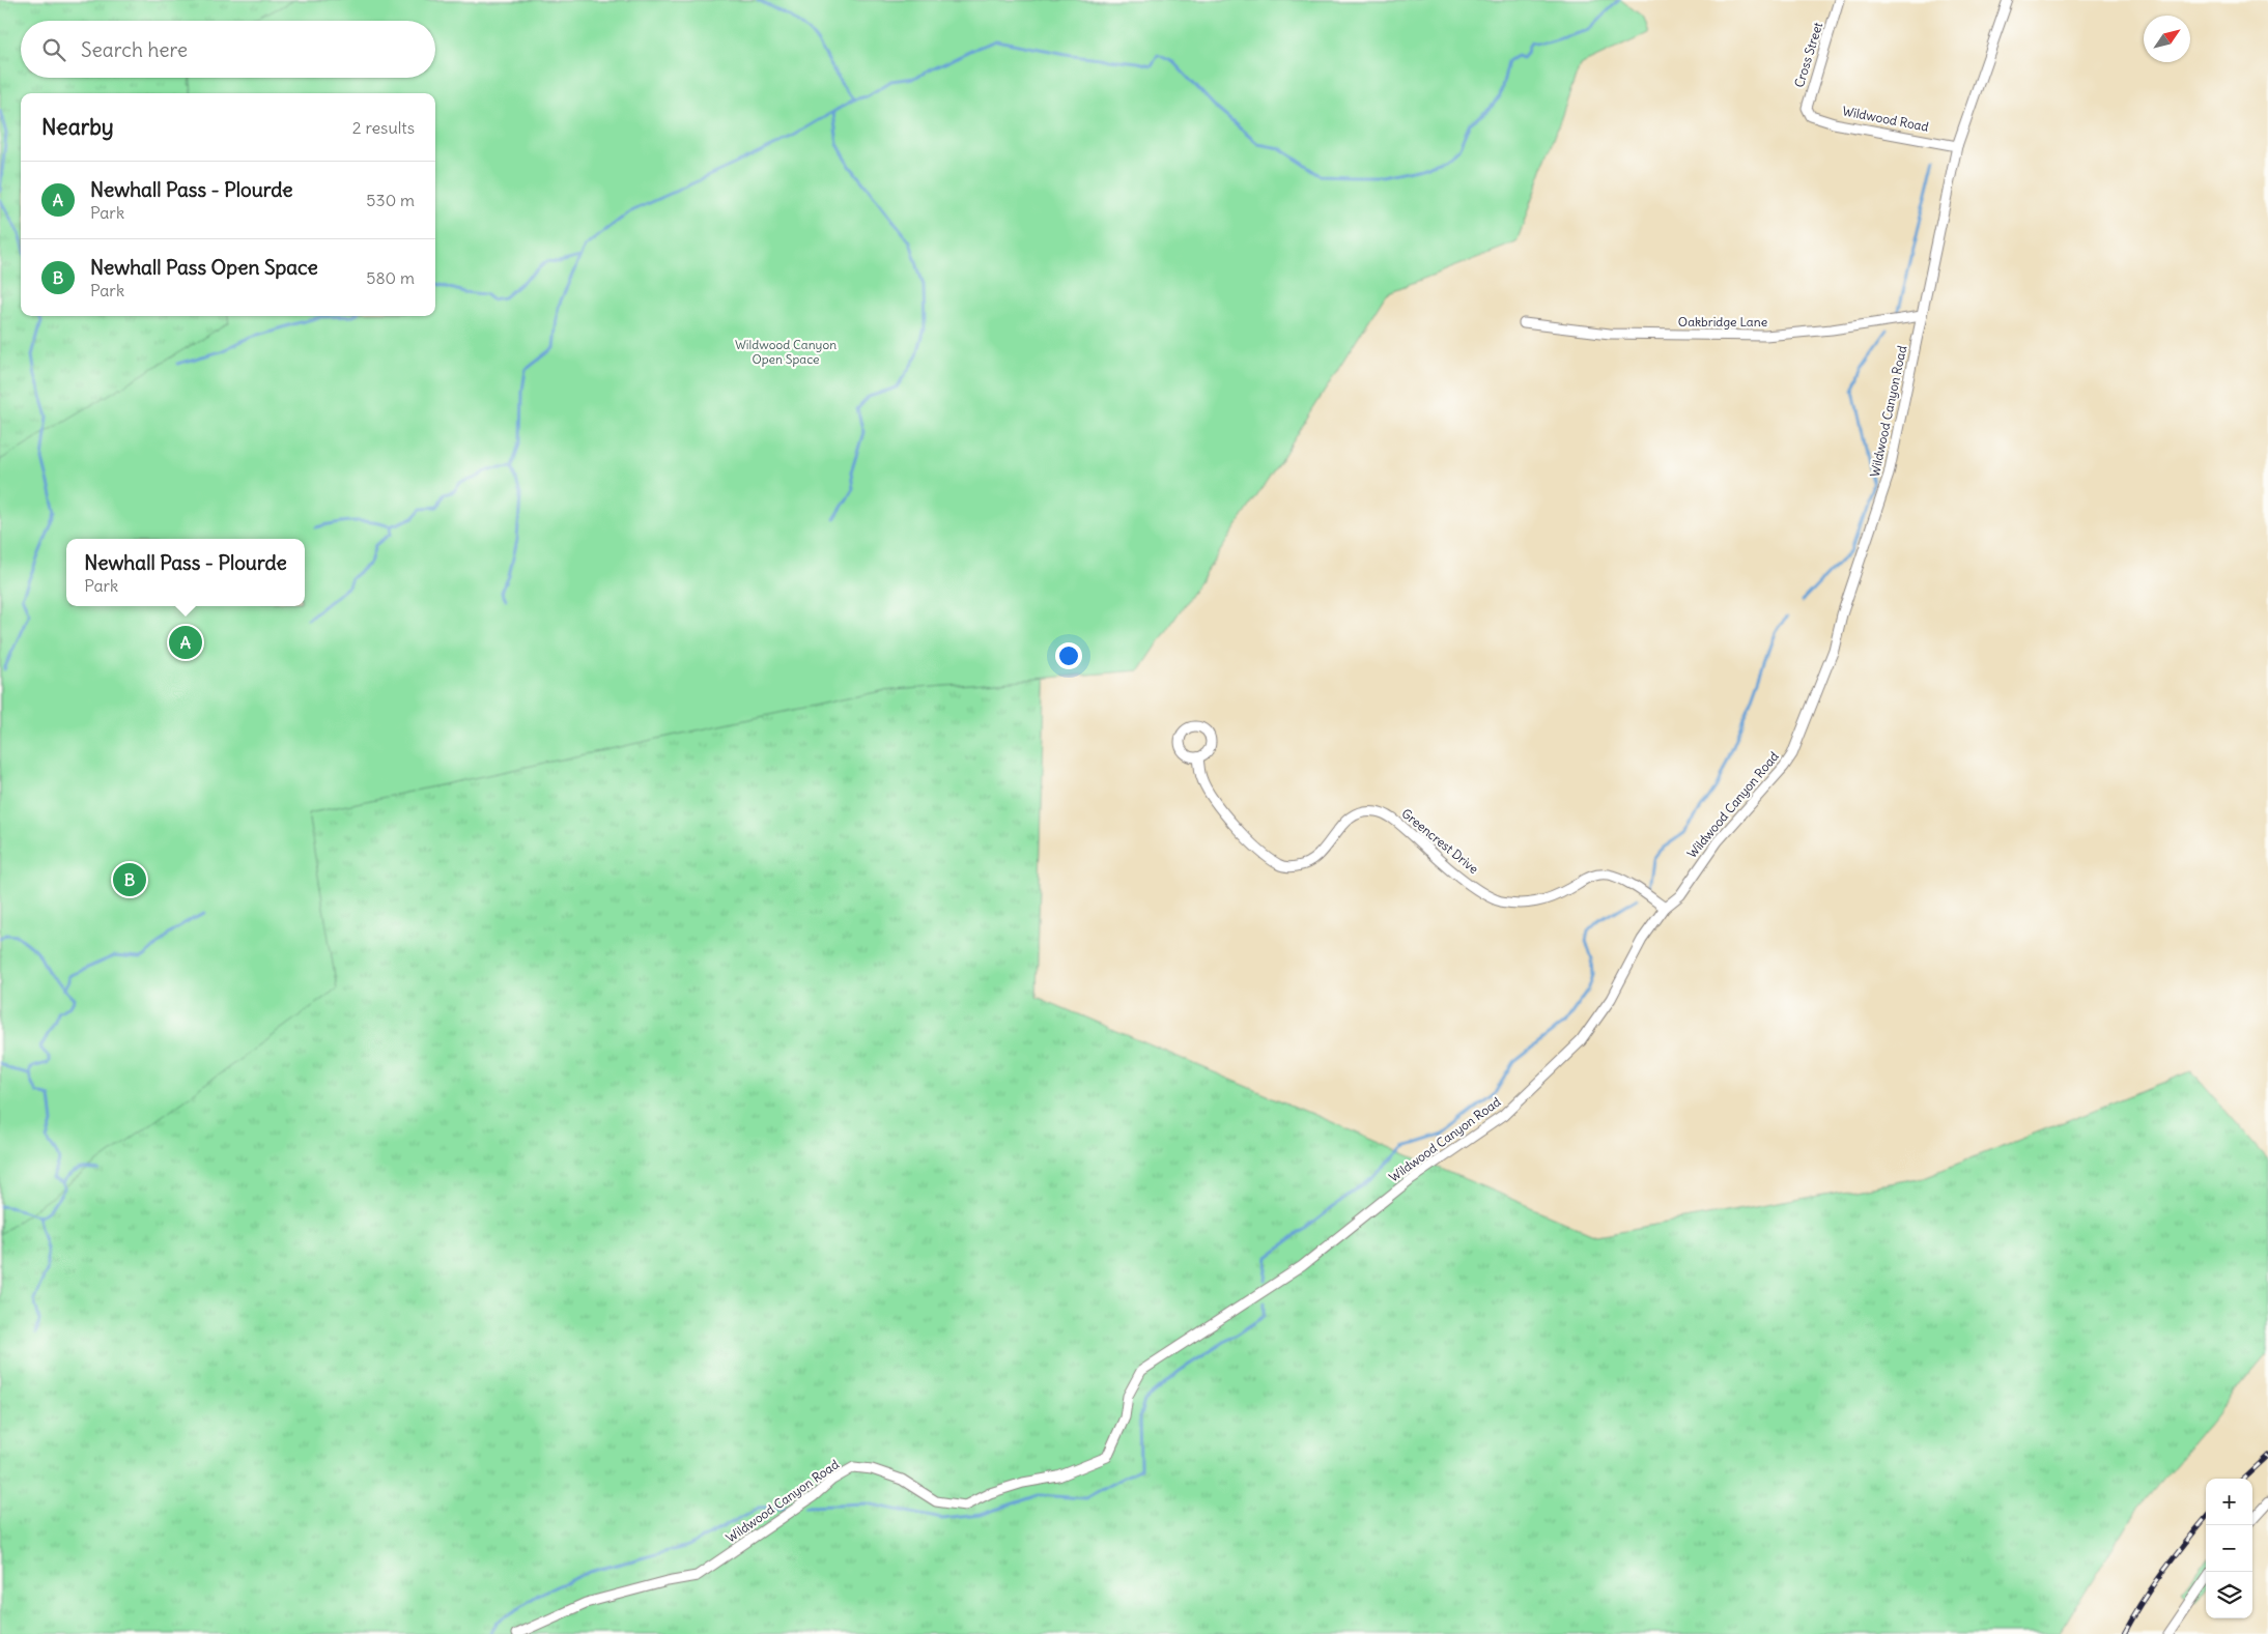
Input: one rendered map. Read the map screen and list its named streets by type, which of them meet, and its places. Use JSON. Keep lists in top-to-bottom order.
{
  "streets": {
    "street": [
      "Cross Street",
      "Wildwood Road",
      "Oakbridge Lane",
      "Wildwood Canyon Road",
      "Greencrest Drive"
    ]
  },
  "crossings": [
    ["Cross Street", "Wildwood Road"],
    ["Wildwood Road", "Wildwood Canyon Road"],
    ["Oakbridge Lane", "Wildwood Canyon Road"],
    ["Wildwood Canyon Road", "Greencrest Drive"]
  ],
  "parks": ["Wildwood Canyon Open Space"],
  "north": "top right",
  "page": {
    "search": "Search here",
    "heading": ["Nearby", "2 results"],
    "list": [
      {
        "mark": "A",
        "name": "Newhall Pass - Plourde",
        "note": "Park",
        "value": "530 m"
      },
      {
        "mark": "B",
        "name": "Newhall Pass Open Space",
        "note": "Park",
        "value": "580 m"
      }
    ],
    "popup": ["Newhall Pass - Plourde", "Park"],
    "pins": ["A", "B"],
    "map_buttons": ["+", "−"]
  }
}
